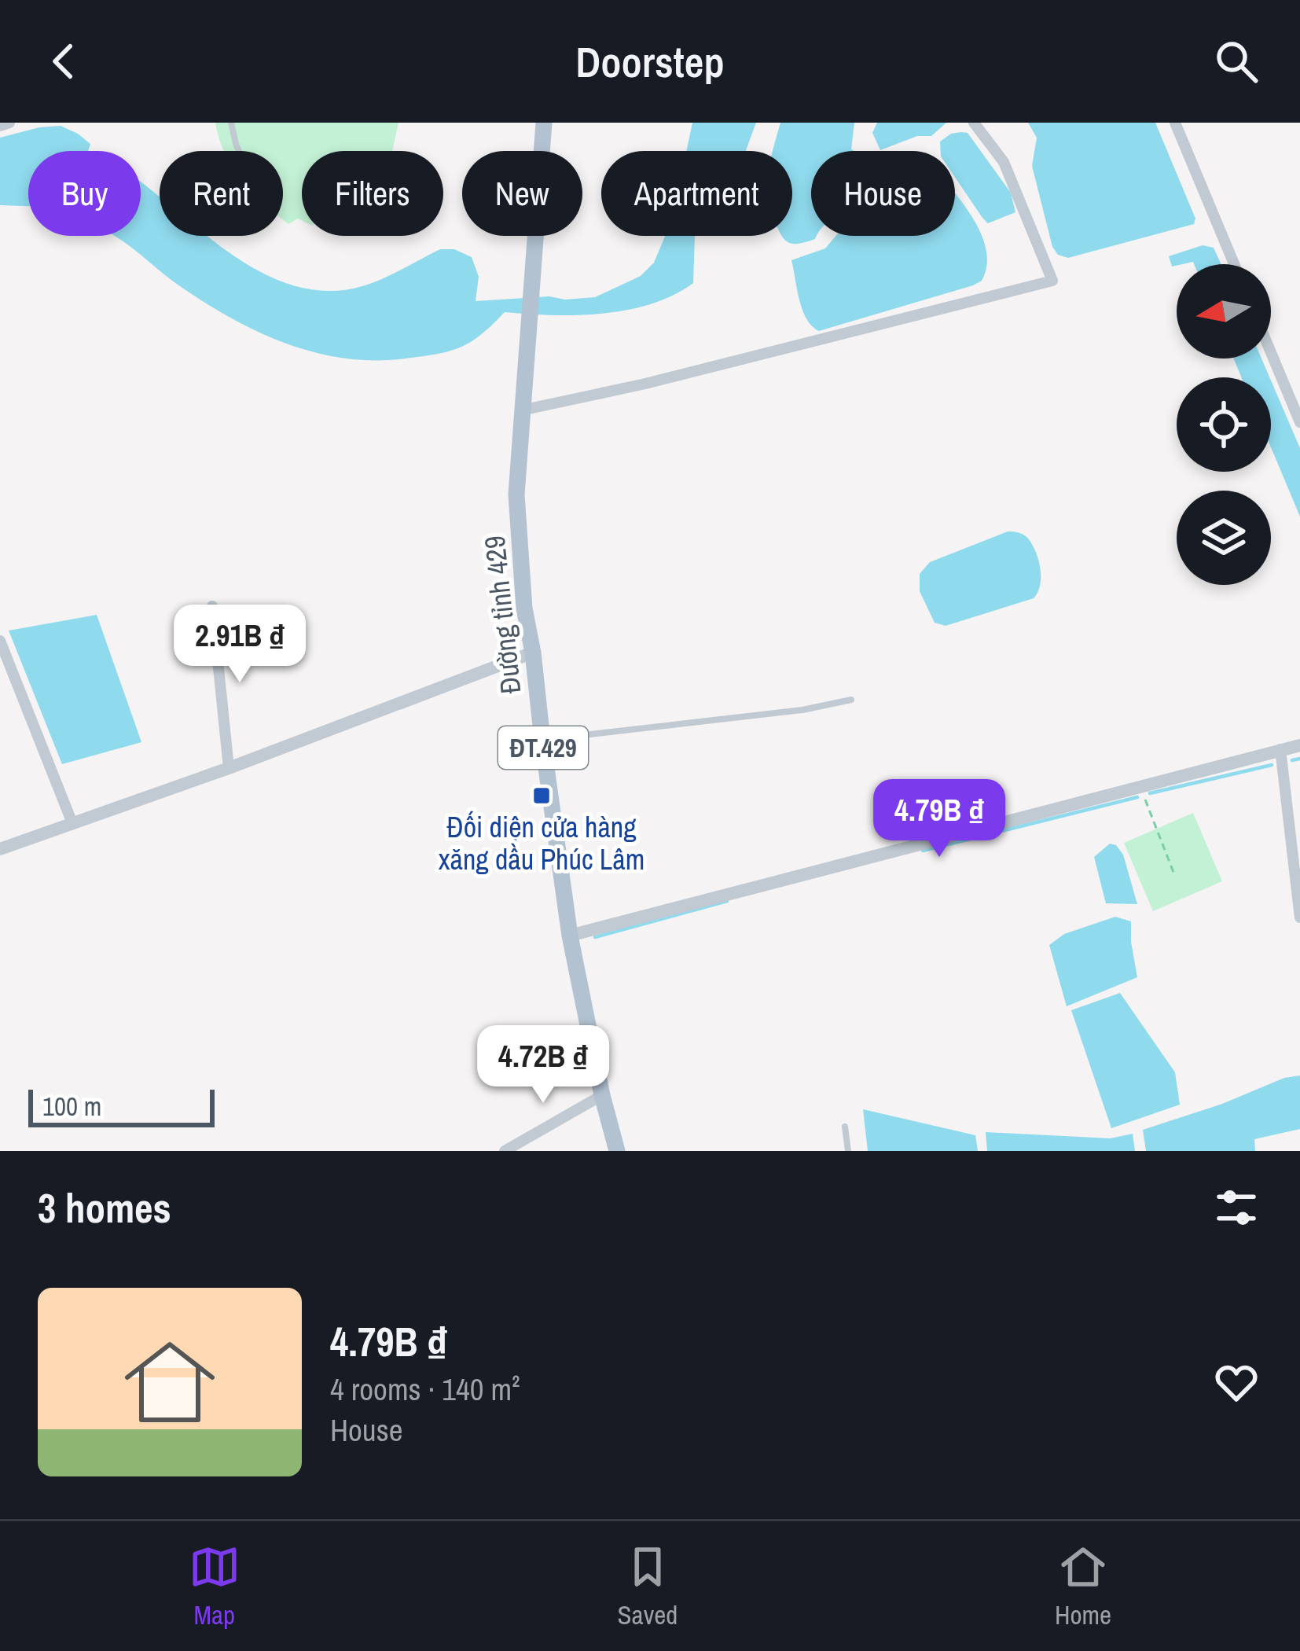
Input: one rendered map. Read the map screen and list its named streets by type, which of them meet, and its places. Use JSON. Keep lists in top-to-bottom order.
{
  "streets": {
    "main road": ["Đường tỉnh 429", "ĐT.429"]
  },
  "places": {
    "transit": ["Đối diện cửa hàng xăng dầu Phúc Lâm"]
  },
  "scale_bar": "100 m",
  "north": "left",
  "page": {
    "header": "Doorstep",
    "chip": [
      "Buy",
      "Rent",
      "Filters",
      "New",
      "Apartment",
      "House"
    ],
    "price": ["2.91B ₫", "4.79B ₫", "4.72B ₫"],
    "scale": "100 m",
    "heading": "3 homes",
    "list": [
      {
        "name": "4.79B ₫",
        "note": "4 rooms · 140 m² · House"
      }
    ],
    "tabs": ["Map", "Saved", "Home"]
  }
}
